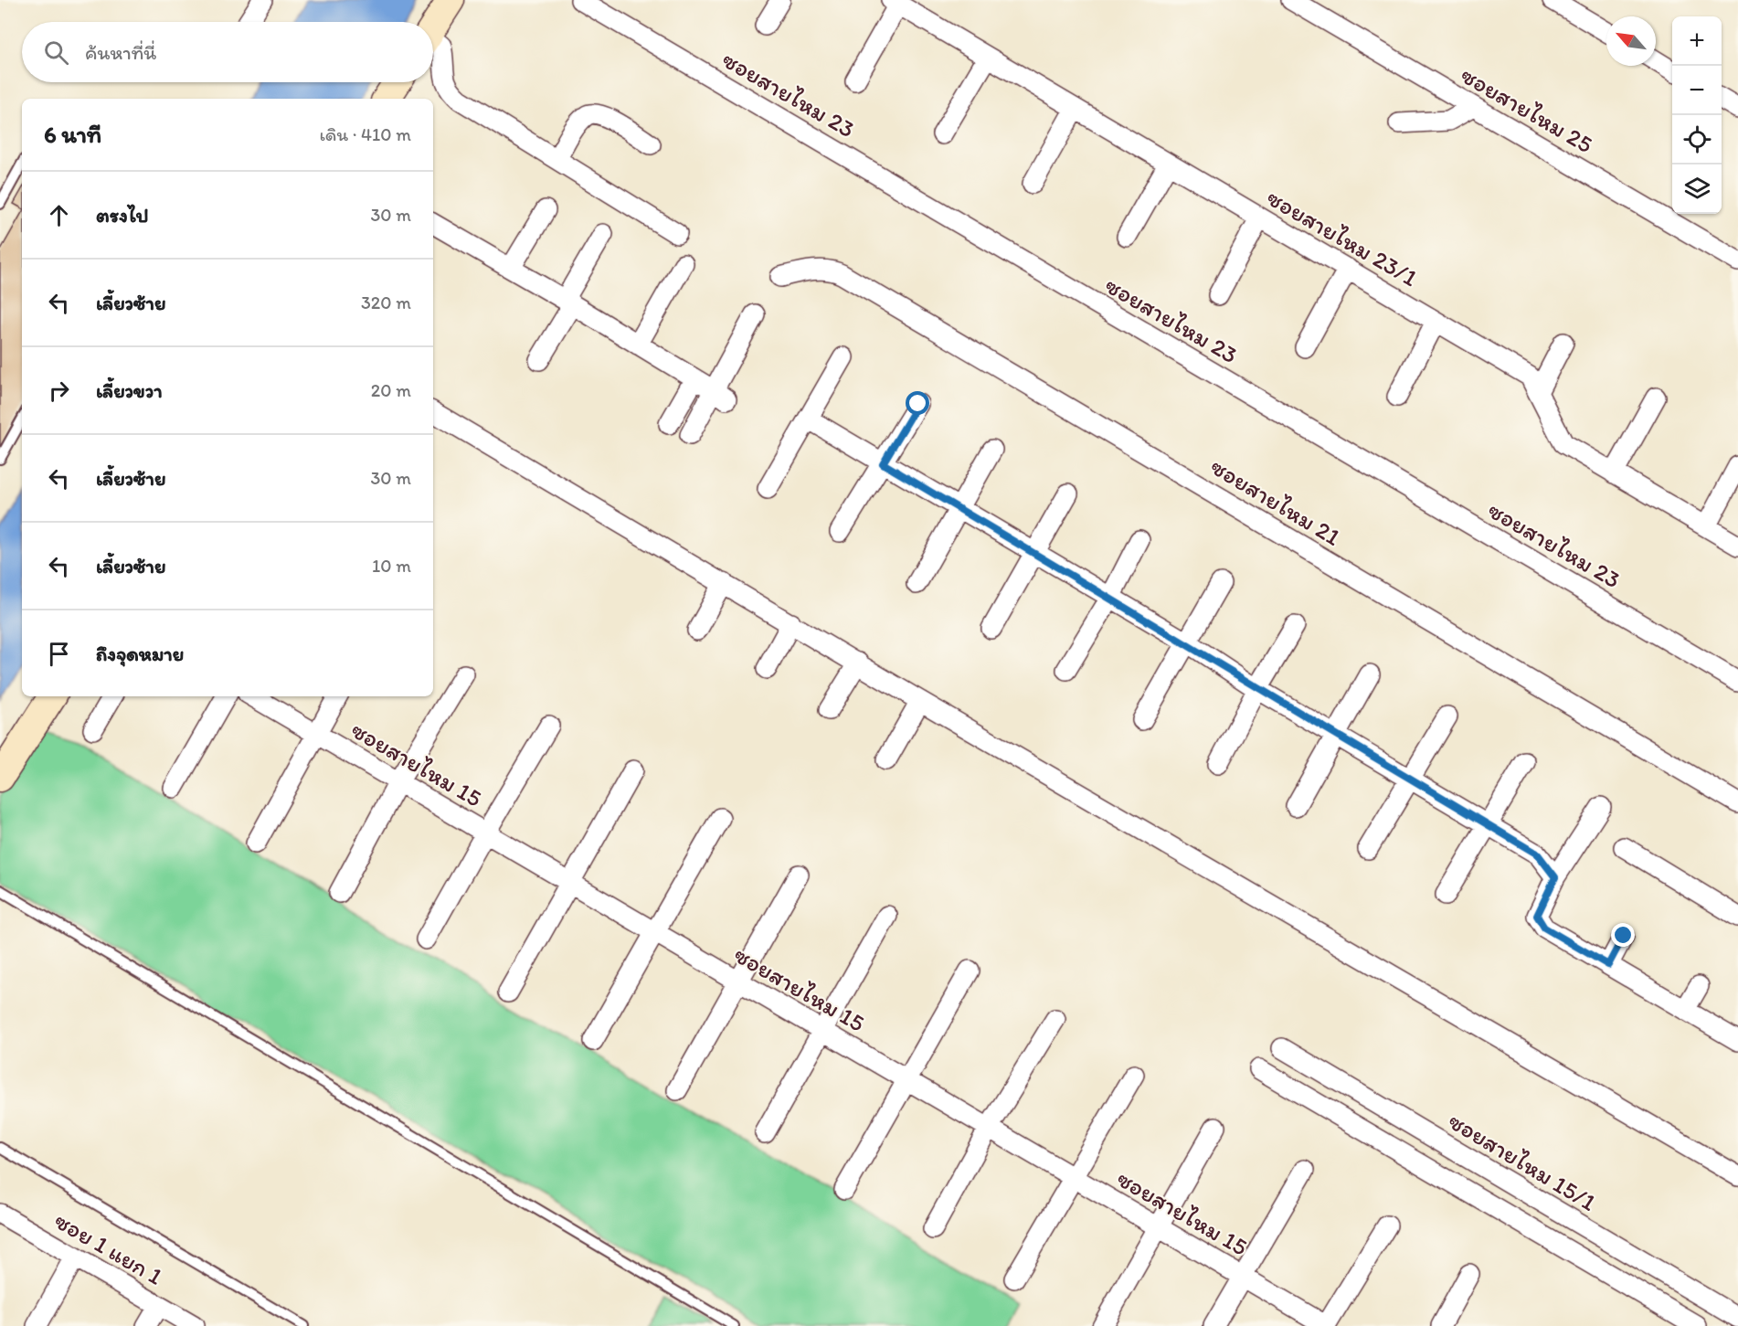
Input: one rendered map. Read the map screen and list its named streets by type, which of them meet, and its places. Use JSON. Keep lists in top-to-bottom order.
{
  "streets": {
    "street": [
      "ซอยสายไหม 23",
      "ซอยสายไหม 25",
      "ซอยสายไหม 23/1",
      "ซอยสายไหม 21",
      "ซอยสายไหม 15",
      "ซอยสายไหม 15/1",
      "ซอย 1 แยก 1"
    ]
  },
  "north": "top left",
  "page": {
    "map_buttons": ["+", "−"],
    "search": "ค้นหาที่นี่",
    "heading": ["6 นาที", "เดิน · 410 m"],
    "list": [
      ["ตรงไป", "30 m"],
      ["เลี้ยวซ้าย", "320 m"],
      ["เลี้ยวขวา", "20 m"],
      ["เลี้ยวซ้าย", "30 m"],
      ["เลี้ยวซ้าย", "10 m"],
      "ถึงจุดหมาย"
    ]
  }
}
